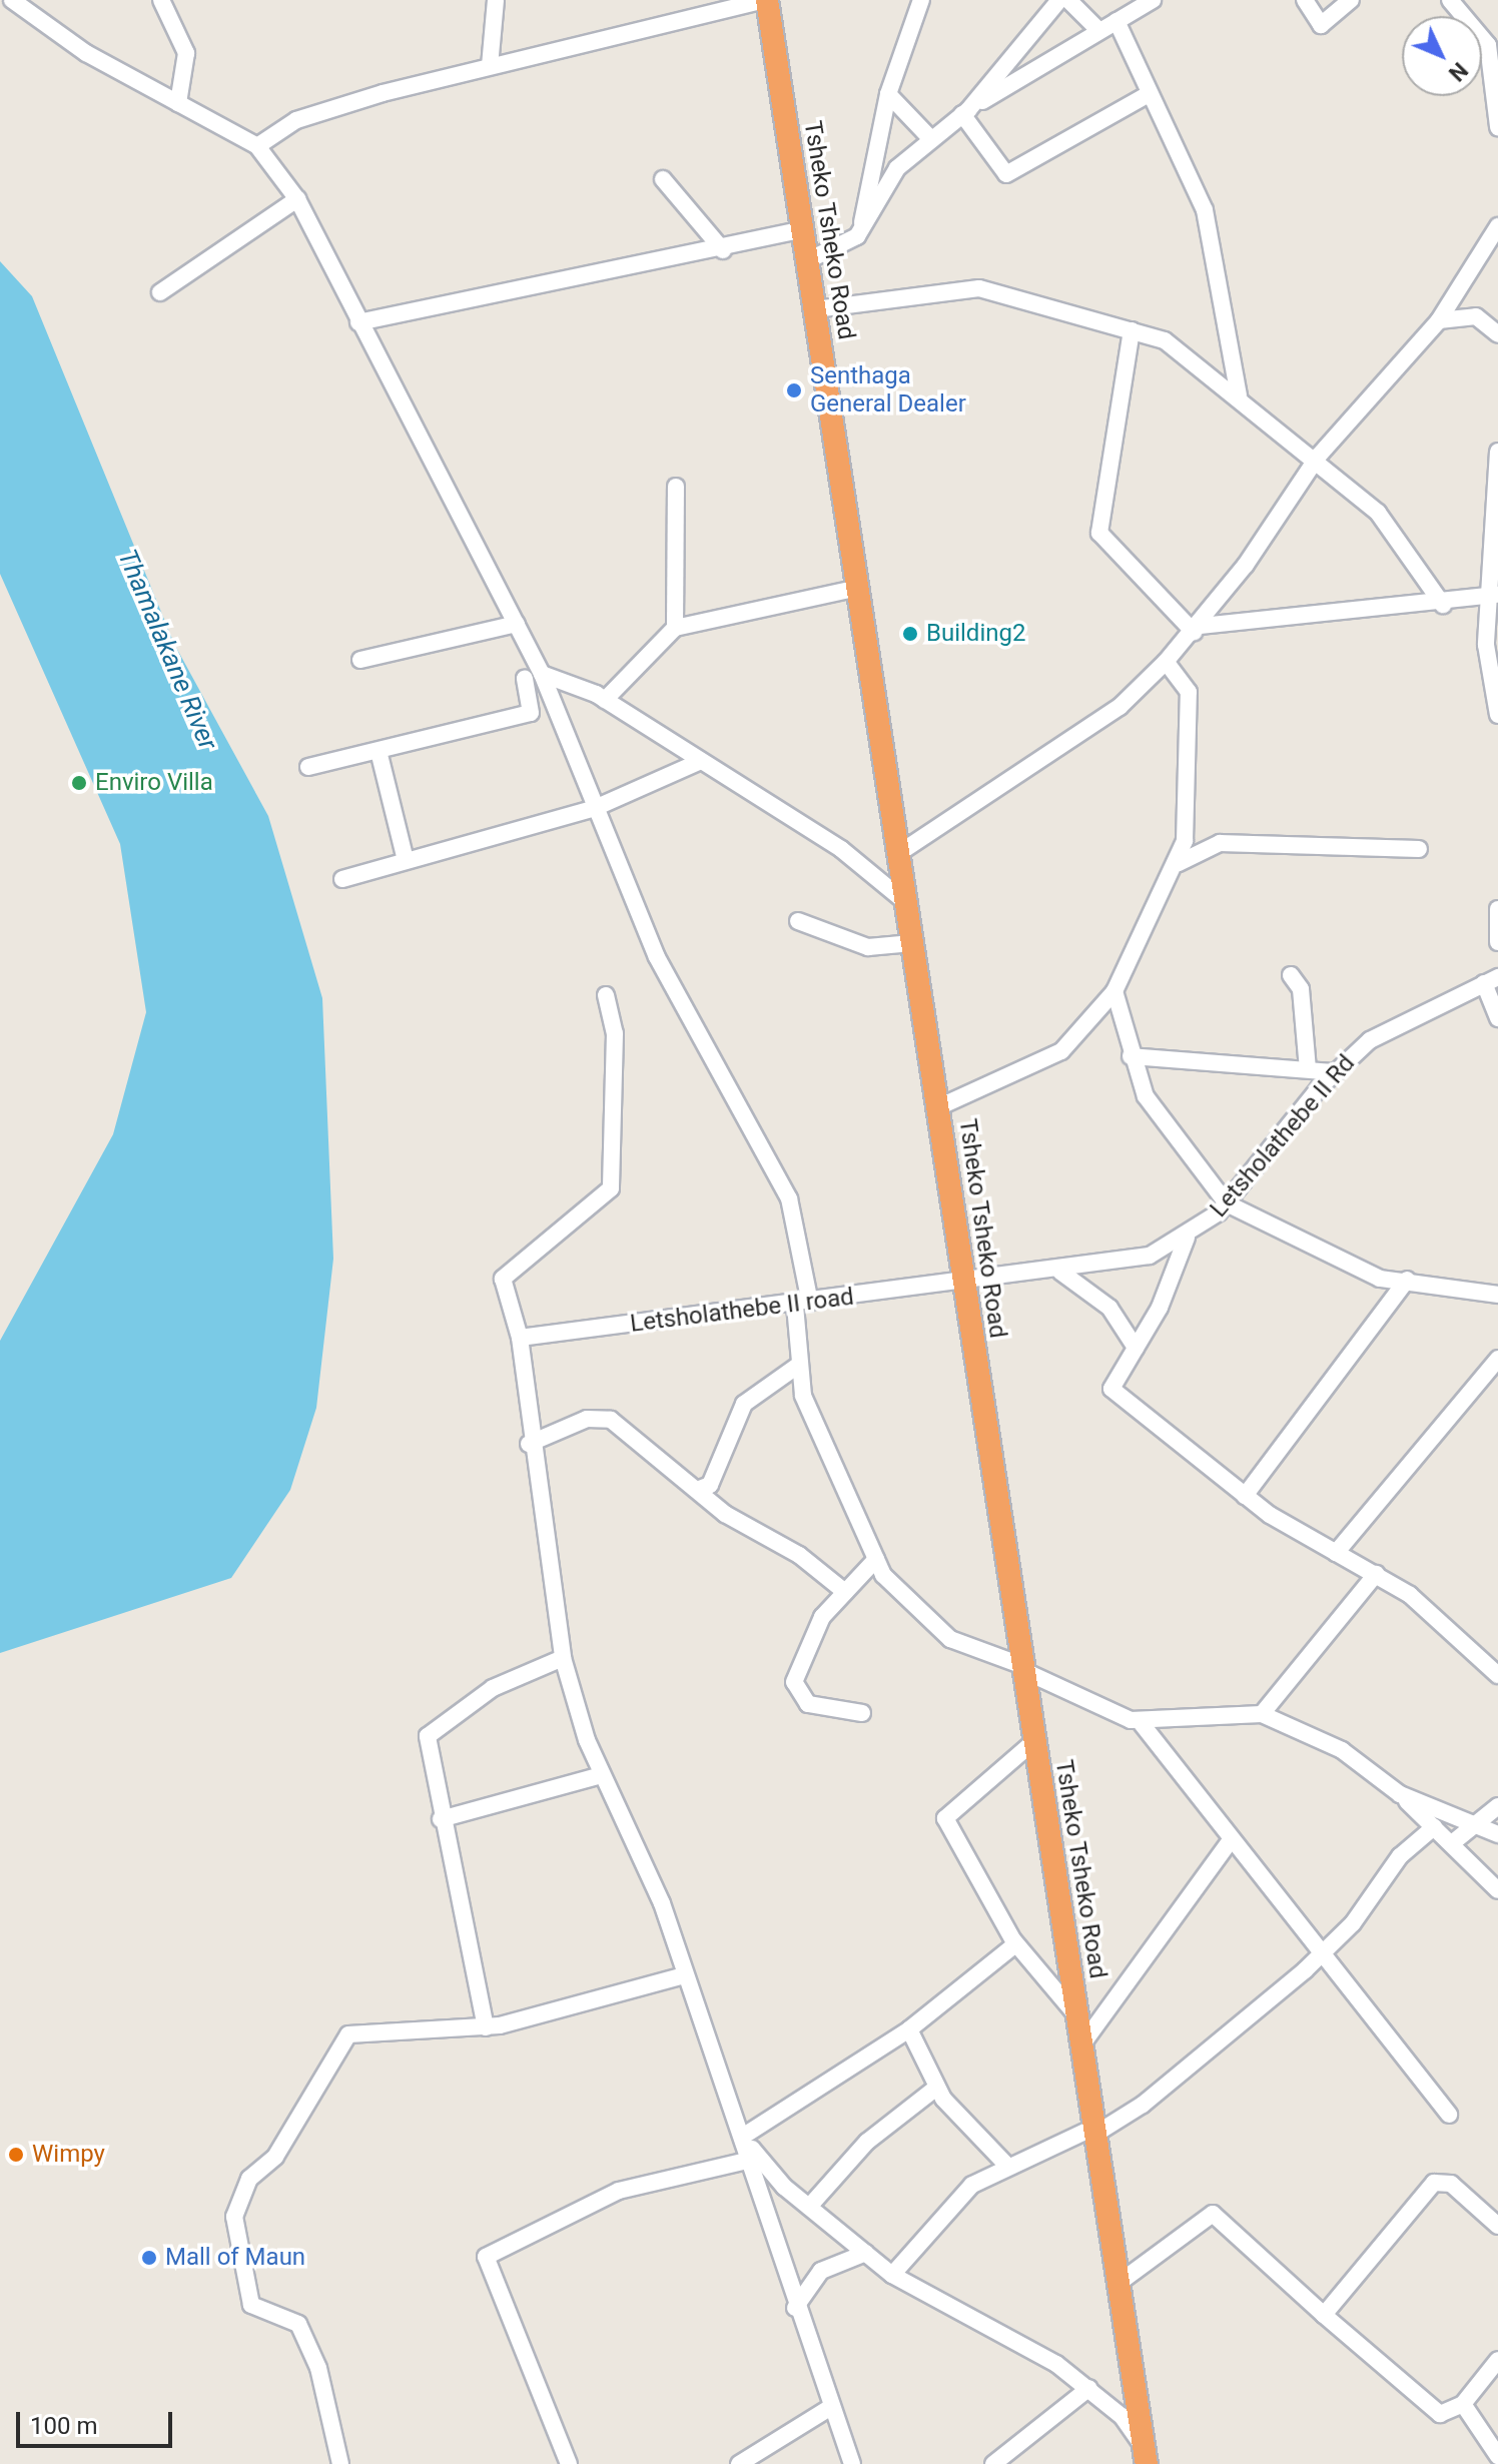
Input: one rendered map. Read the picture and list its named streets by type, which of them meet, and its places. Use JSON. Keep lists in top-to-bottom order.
{
  "streets": {
    "highway": ["Tsheko Tsheko Road"],
    "street": ["Letsholathebe II Rd", "Letsholathebe II road"]
  },
  "crossings": [
    ["Tsheko Tsheko Road", "Letsholathebe II Rd"],
    ["Tsheko Tsheko Road", "Letsholathebe II road"],
    ["Letsholathebe II Rd", "Letsholathebe II road"]
  ],
  "water": ["Thamalakane River"],
  "places": [
    "Senthaga General Dealer",
    "Building2",
    "Enviro Villa",
    "Wimpy",
    "Mall of Maun"
  ],
  "scale_bar": "100 m",
  "north": "bottom right"
}
